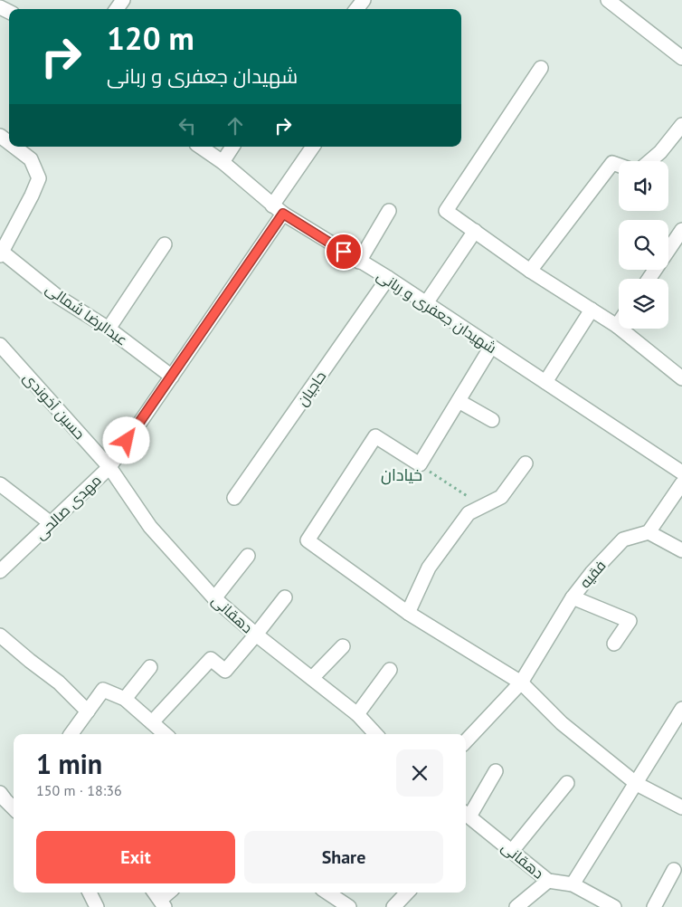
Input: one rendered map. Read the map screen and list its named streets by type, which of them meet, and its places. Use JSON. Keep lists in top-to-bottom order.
{
  "streets": {
    "street": [
      "شهیدان جعفری و ربانی",
      "عبدالرضا شمالی",
      "حاجیان",
      "حسین آخوندی",
      "مهدی صالحی",
      "فقیه",
      "دهقانی"
    ]
  },
  "crossings": [
    ["شهیدان جعفری و ربانی", "حاجیان"],
    ["شهیدان جعفری و ربانی", "مهدی صالحی"],
    ["عبدالرضا شمالی", "مهدی صالحی"],
    ["حسین آخوندی", "مهدی صالحی"],
    ["حسین آخوندی", "دهقانی"],
    ["مهدی صالحی", "دهقانی"]
  ],
  "districts": ["خیادان"],
  "page": {
    "turn": ["120 m", "شهیدان جعفری و ربانی"],
    "heading": ["1 min", "150 m · 18:36"],
    "buttons": ["Exit", "Share"]
  }
}
